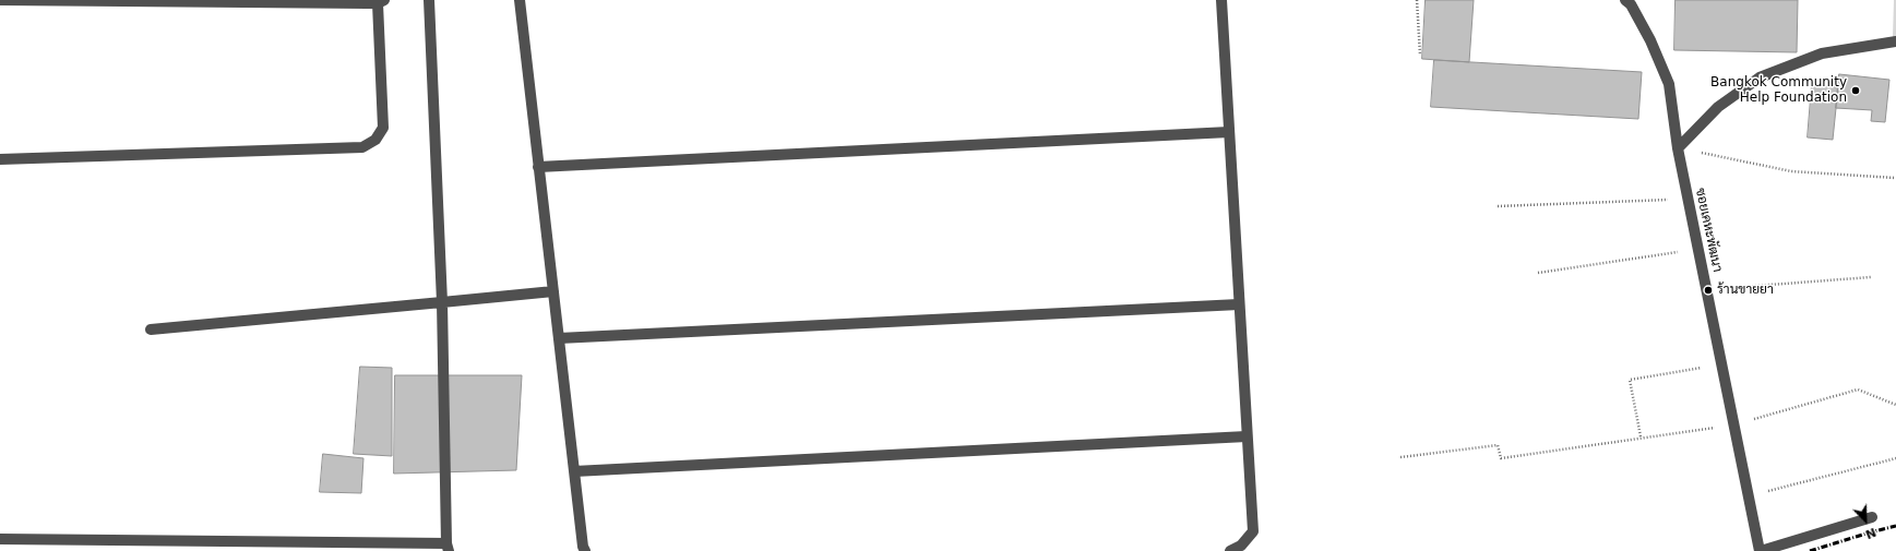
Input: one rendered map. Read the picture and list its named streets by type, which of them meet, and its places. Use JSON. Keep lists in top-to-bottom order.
{
  "streets": {
    "street": ["ซอยเคหะพัฒนา"]
  },
  "places": ["Bangkok Community Help Foundation", "ร้านขายยา"],
  "north": "bottom right"
}
